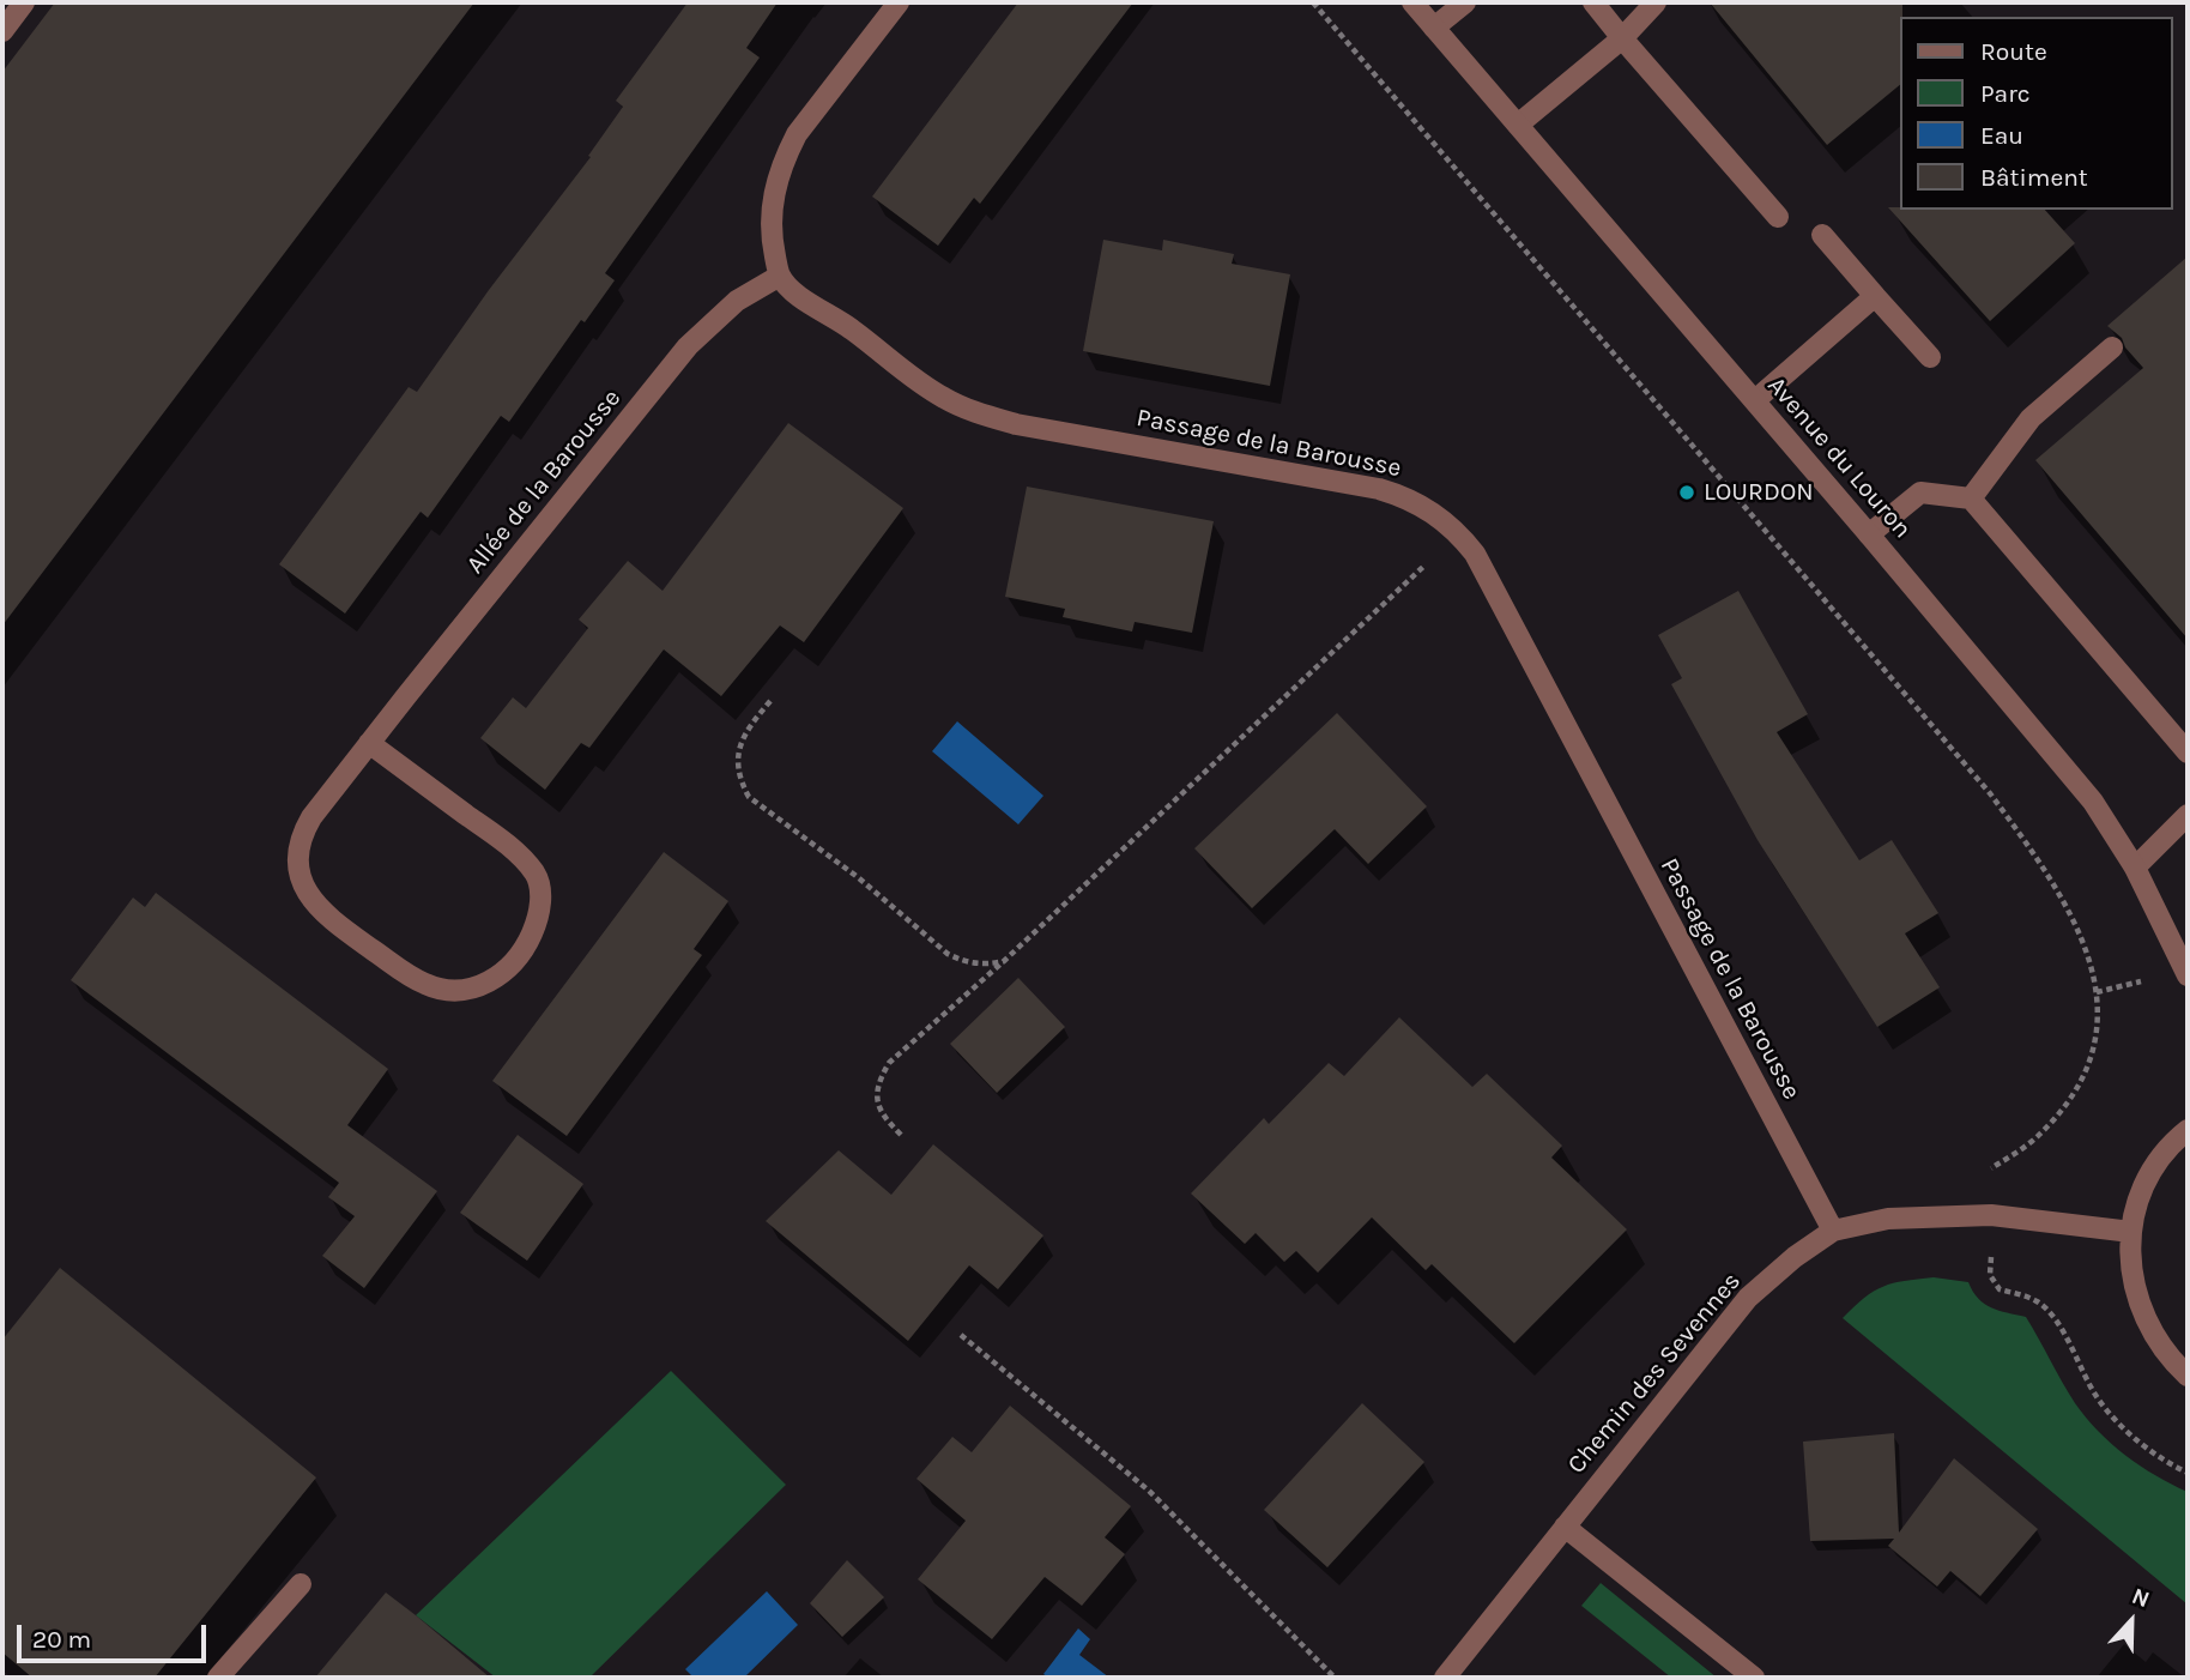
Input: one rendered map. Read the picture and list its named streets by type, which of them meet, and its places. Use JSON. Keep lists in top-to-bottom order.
{
  "streets": {
    "street": [
      "Passage de la Barousse",
      "Avenue du Louron",
      "Allée de la Barousse",
      "Chemin des Sevennes"
    ]
  },
  "crossings": [
    ["Passage de la Barousse", "Allée de la Barousse"],
    ["Passage de la Barousse", "Chemin des Sevennes"]
  ],
  "places": ["LOURDON"],
  "legend": [
    "Route",
    "Parc",
    "Eau",
    "Bâtiment"
  ],
  "scale_bar": "20 m",
  "north": "top"
}
